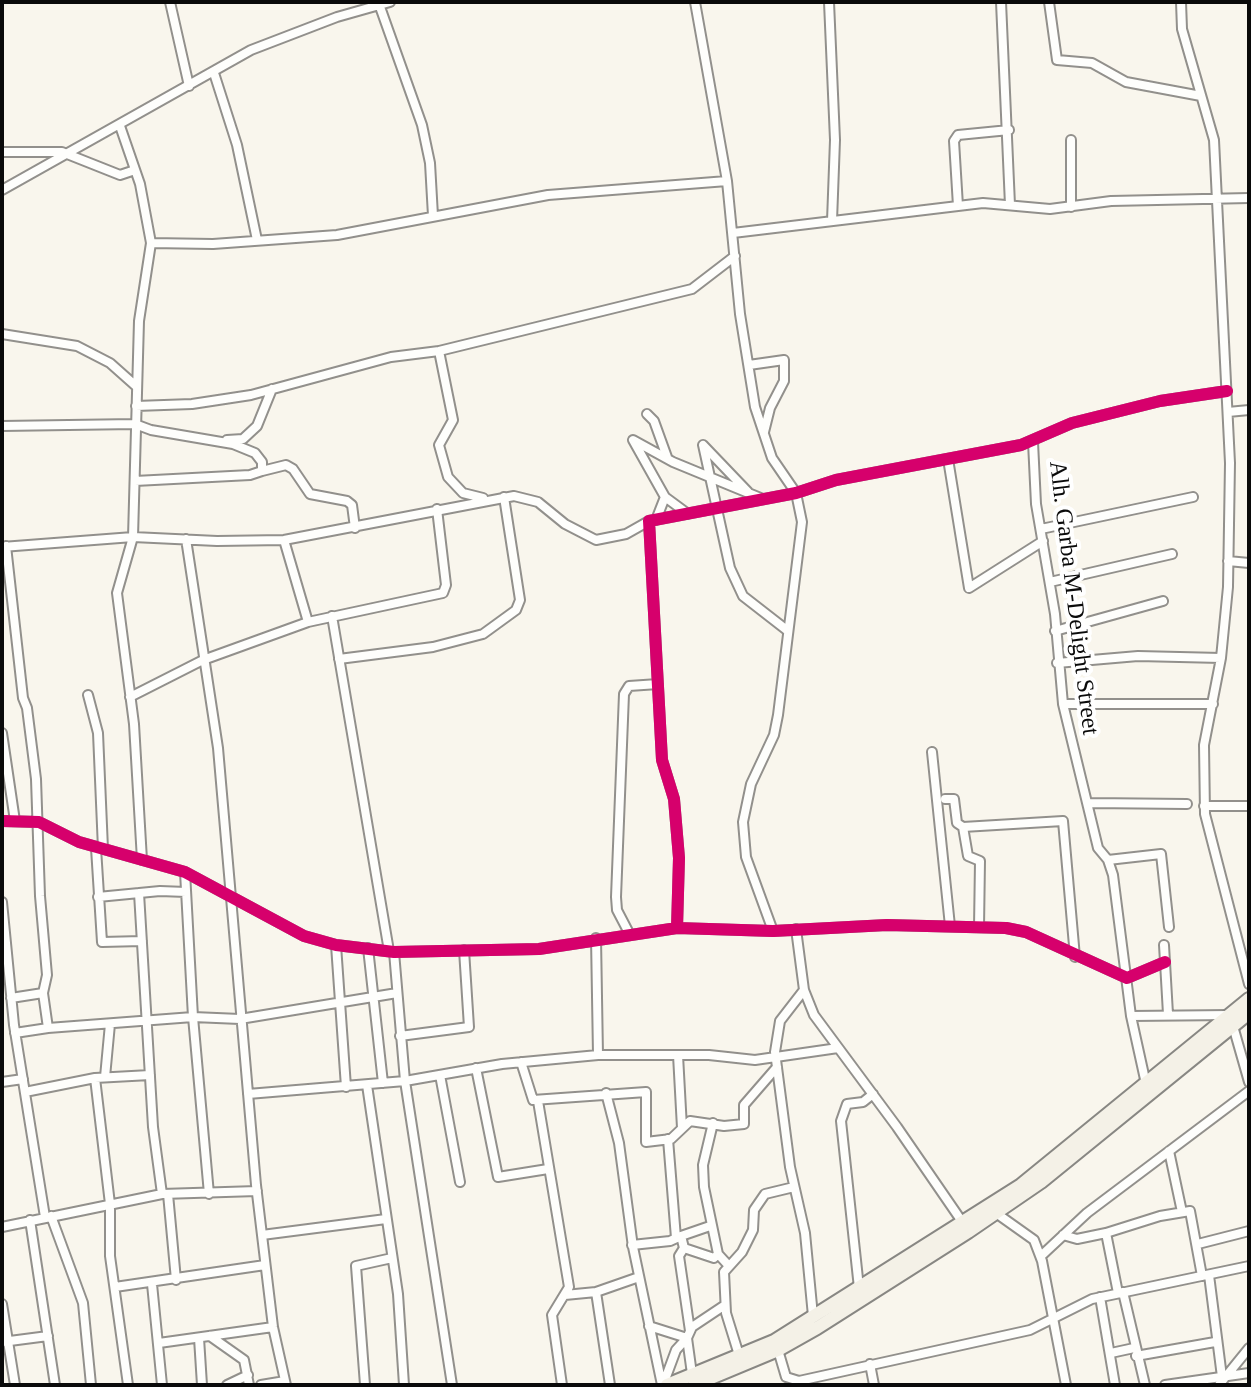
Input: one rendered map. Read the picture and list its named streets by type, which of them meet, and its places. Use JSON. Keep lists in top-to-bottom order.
{
  "streets": {
    "street": ["Alh. Garba M-Delight Street"]
  }
}
